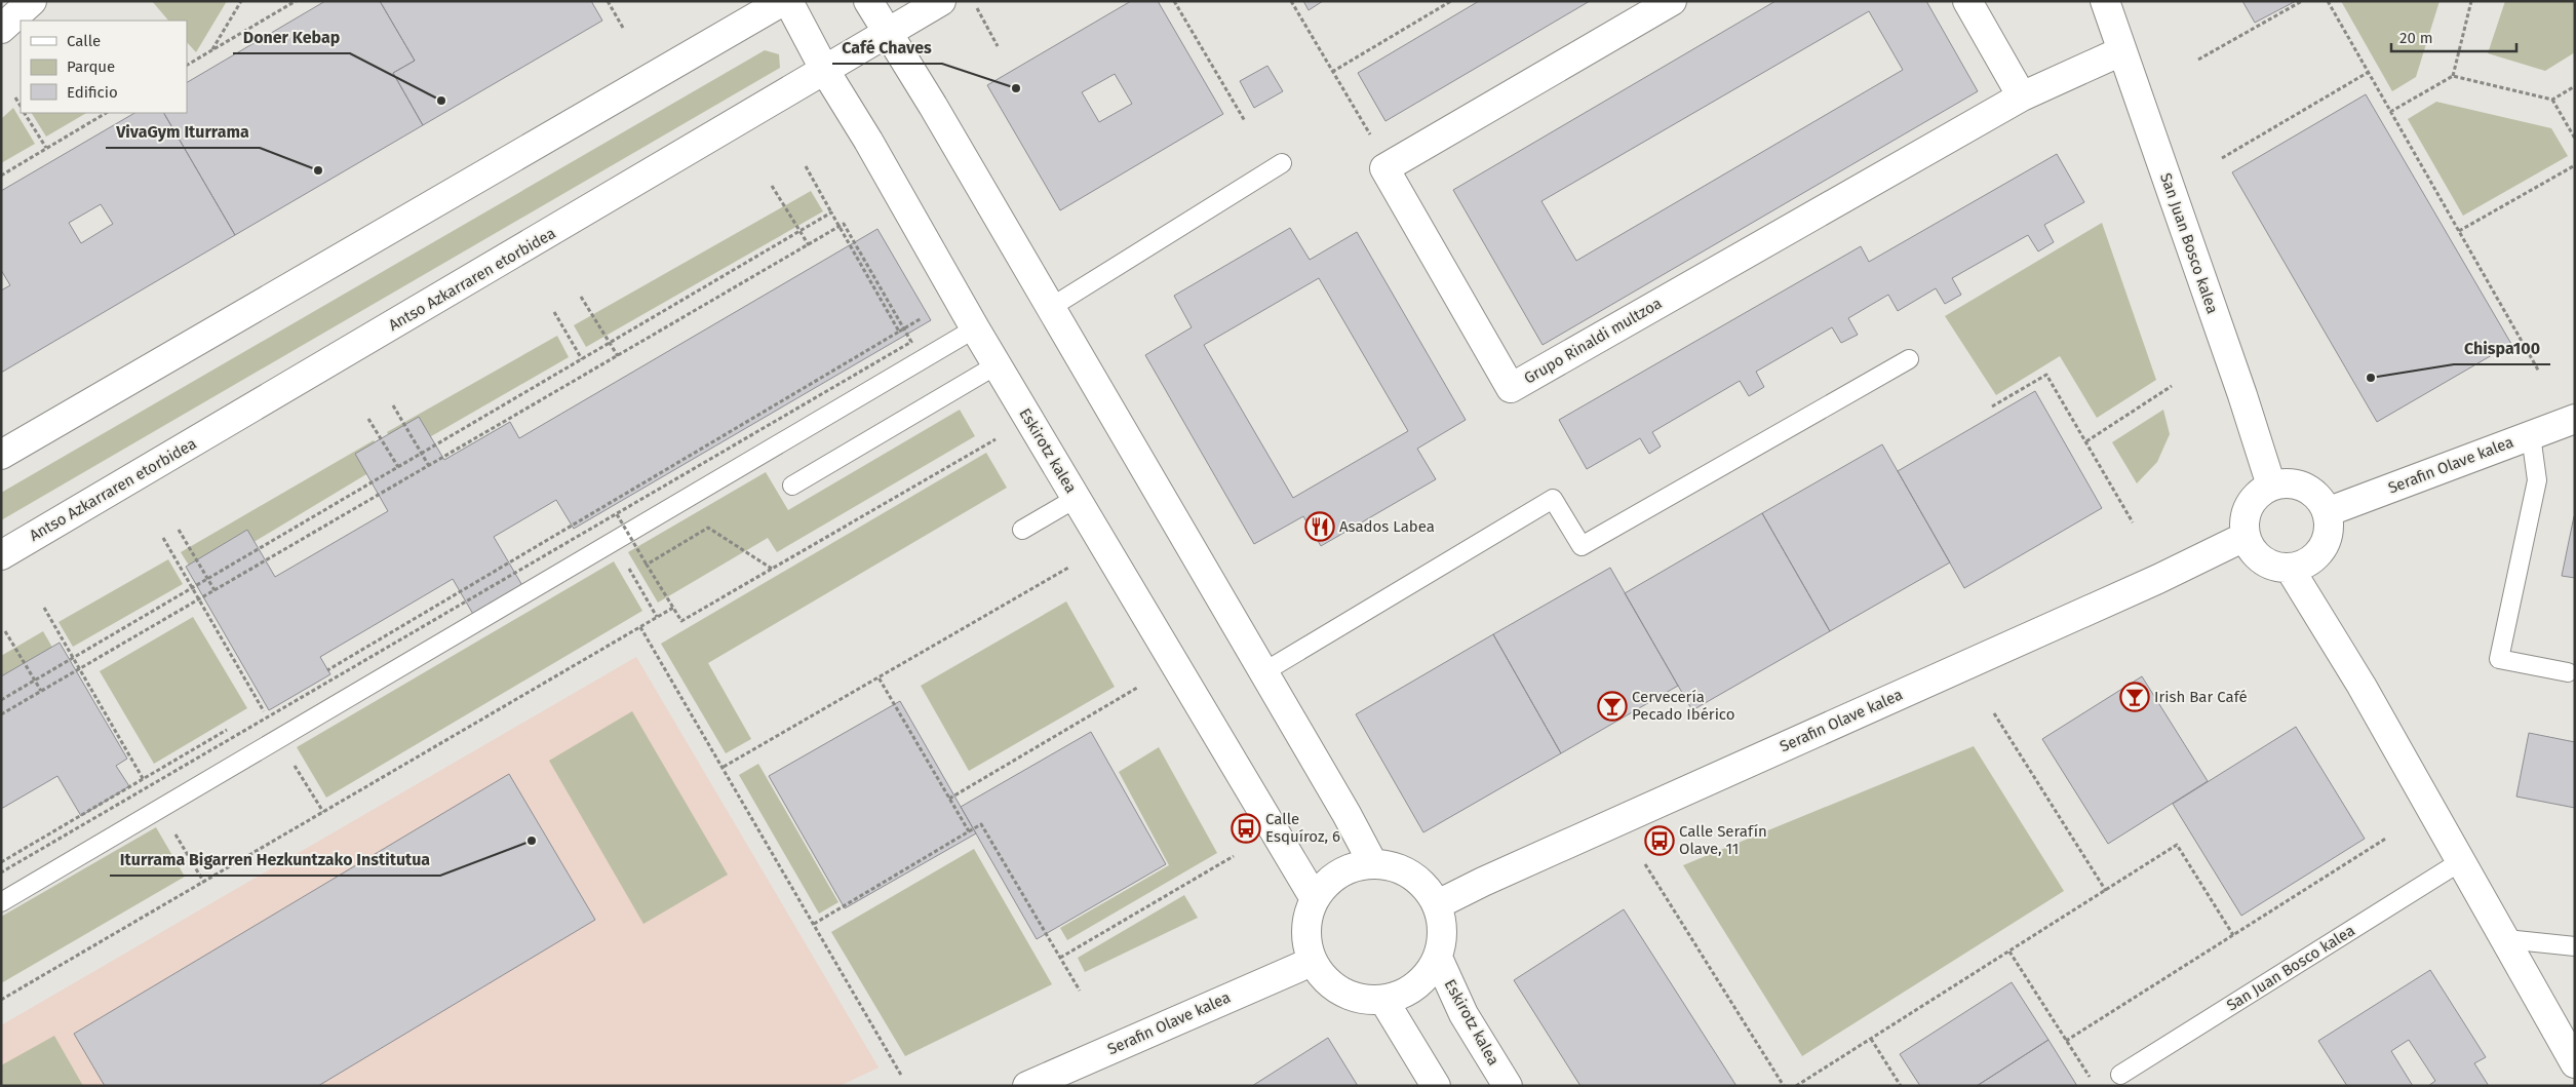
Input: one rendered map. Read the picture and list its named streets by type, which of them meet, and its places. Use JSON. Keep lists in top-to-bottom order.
{
  "streets": {
    "main road": [
      "San Juan Bosco kalea",
      "Antso Azkarraren etorbidea",
      "Grupo Rinaldi multzoa",
      "Eskirotz kalea",
      "Serafin Olave kalea"
    ]
  },
  "crossings": [
    ["San Juan Bosco kalea", "Grupo Rinaldi multzoa"],
    ["San Juan Bosco kalea", "Serafin Olave kalea"],
    ["Antso Azkarraren etorbidea", "Eskirotz kalea"],
    ["Eskirotz kalea", "Serafin Olave kalea"]
  ],
  "places": {
    "other": [
      "Café Chaves",
      "Doner Kebap",
      "VivaGym Iturrama",
      "Chispa100",
      "Iturrama Bigarren Hezkuntzako Institutua"
    ],
    "restaurant": ["Asados Labea"],
    "bar": ["Irish Bar Café", "Cervecería Pecado Ibérico"],
    "bus stop": ["Calle Esquíroz, 6", "Calle Serafín Olave, 11"]
  },
  "legend": ["Calle", "Parque", "Edificio"],
  "scale_bar": "20 m"
}
